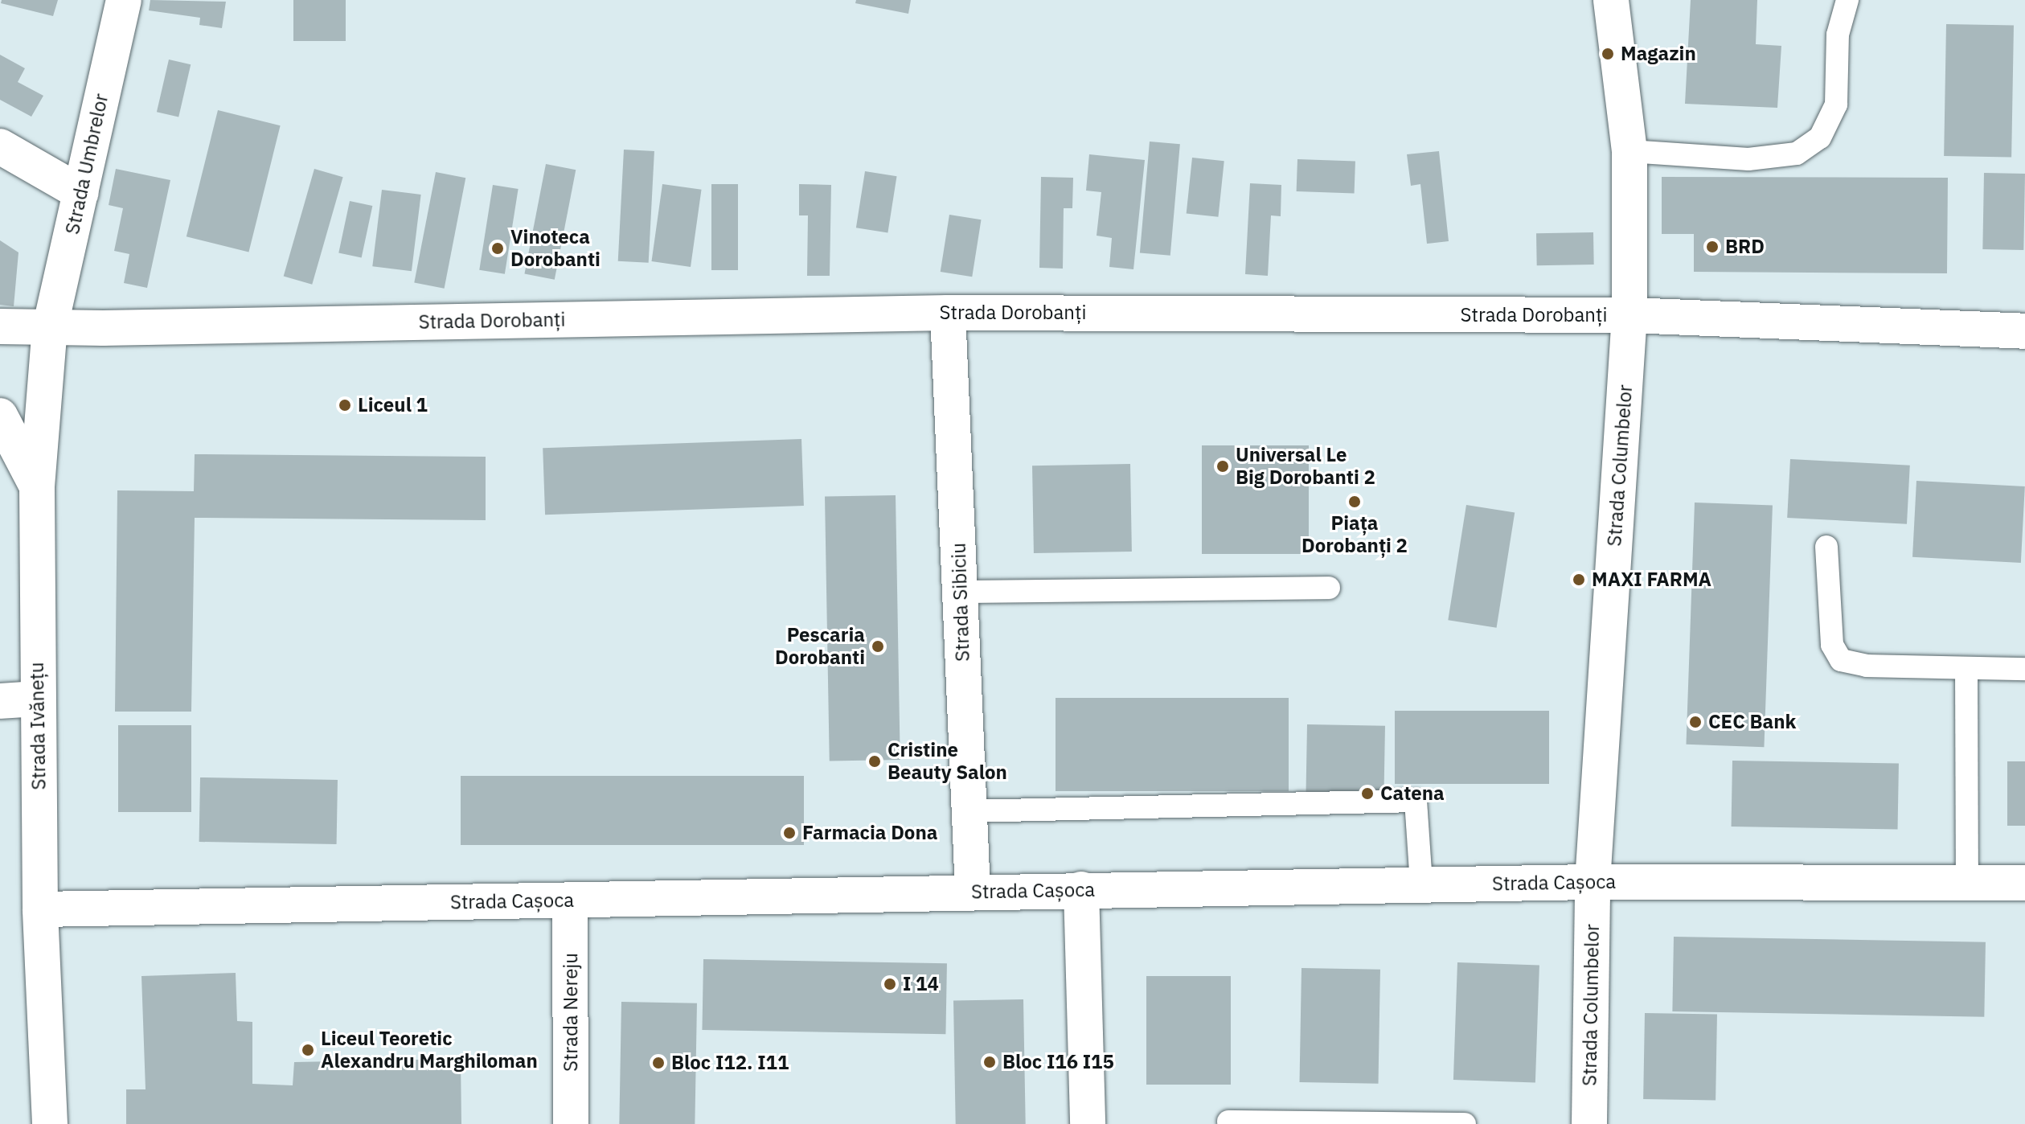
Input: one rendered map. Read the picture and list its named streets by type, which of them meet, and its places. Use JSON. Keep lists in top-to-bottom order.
{
  "streets": {
    "street": [
      "Strada Umbrelor",
      "Strada Dorobanți",
      "Strada Columbelor",
      "Strada Sibiciu",
      "Strada Ivănețu",
      "Strada Cașoca",
      "Strada Nereju"
    ]
  },
  "crossings": [
    ["Strada Umbrelor", "Strada Dorobanți"],
    ["Strada Umbrelor", "Strada Ivănețu"],
    ["Strada Dorobanți", "Strada Columbelor"],
    ["Strada Dorobanți", "Strada Sibiciu"],
    ["Strada Dorobanți", "Strada Ivănețu"],
    ["Strada Columbelor", "Strada Cașoca"],
    ["Strada Sibiciu", "Strada Cașoca"],
    ["Strada Ivănețu", "Strada Cașoca"],
    ["Strada Cașoca", "Strada Nereju"]
  ],
  "places": [
    "Magazin",
    "BRD",
    "Vinoteca Dorobanti",
    "Liceul 1",
    "Universal Le Big Dorobanti 2",
    "Piața Dorobanți 2",
    "MAXI FARMA",
    "Pescaria Dorobanti",
    "CEC Bank",
    "Cristine Beauty Salon",
    "Catena",
    "Farmacia Dona",
    "I 14",
    "Liceul Teoretic Alexandru Marghiloman",
    "Bloc I16 I15",
    "Bloc I12. I11"
  ]
}
